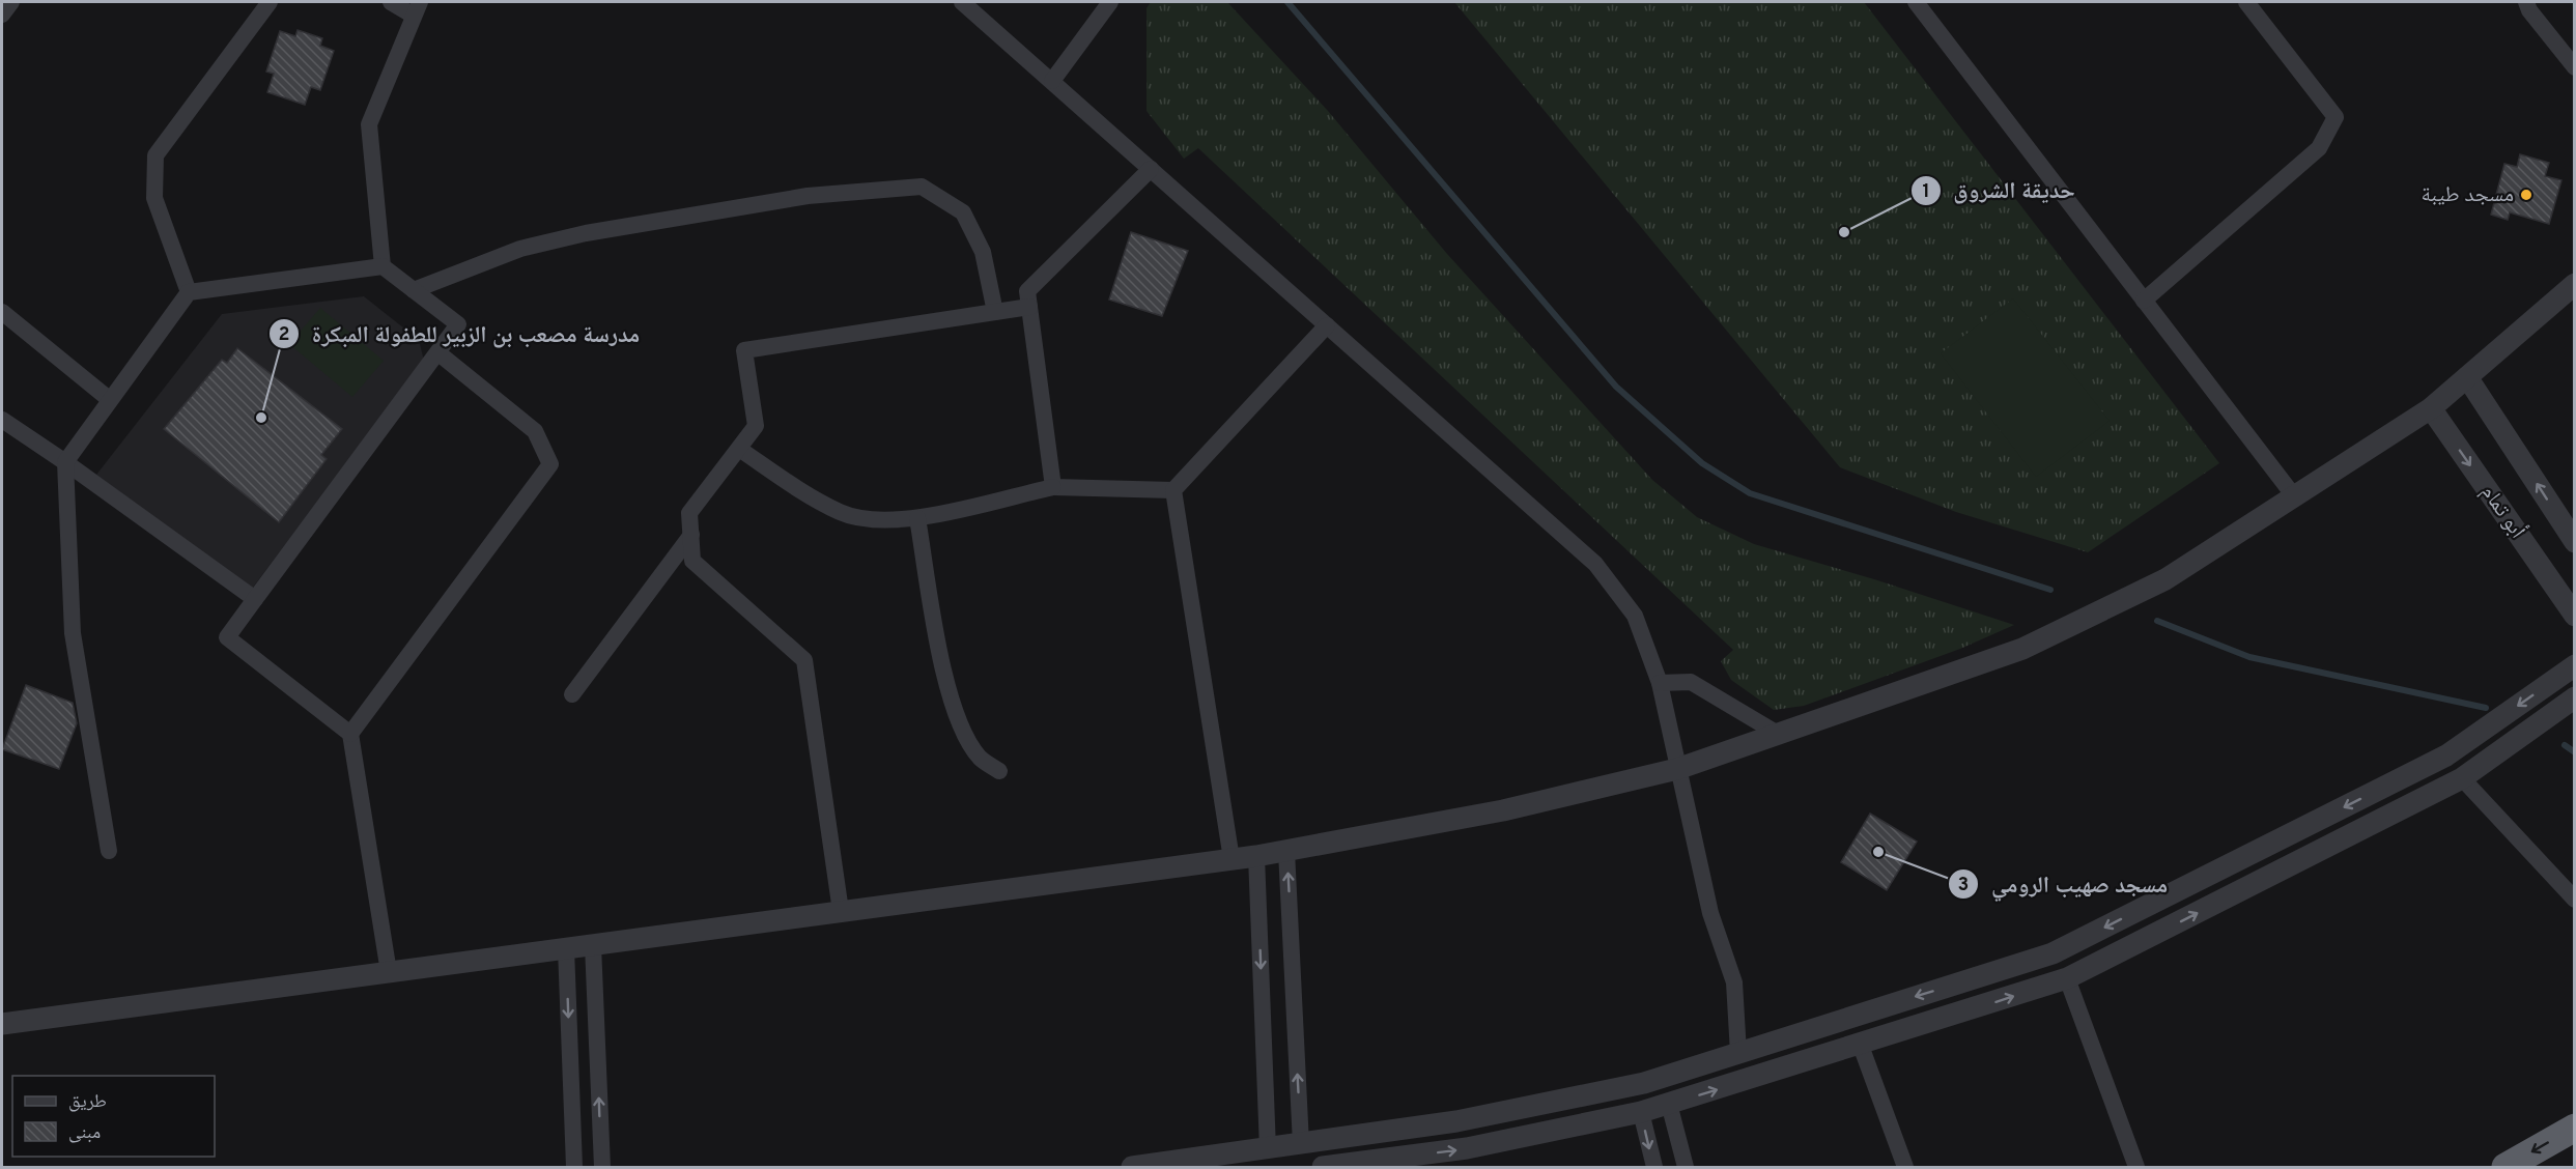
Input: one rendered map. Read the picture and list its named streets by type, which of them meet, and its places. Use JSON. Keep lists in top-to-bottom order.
{
  "streets": {
    "street": ["أبو تمام"]
  },
  "places": [
    "مسجد طيبة",
    "حديقة الشروق",
    "مدرسة مصعب بن الزبير للطفولة المبكرة",
    "مسجد صهيب الرومي"
  ],
  "legend": ["طريق", "مبنى"]
}
